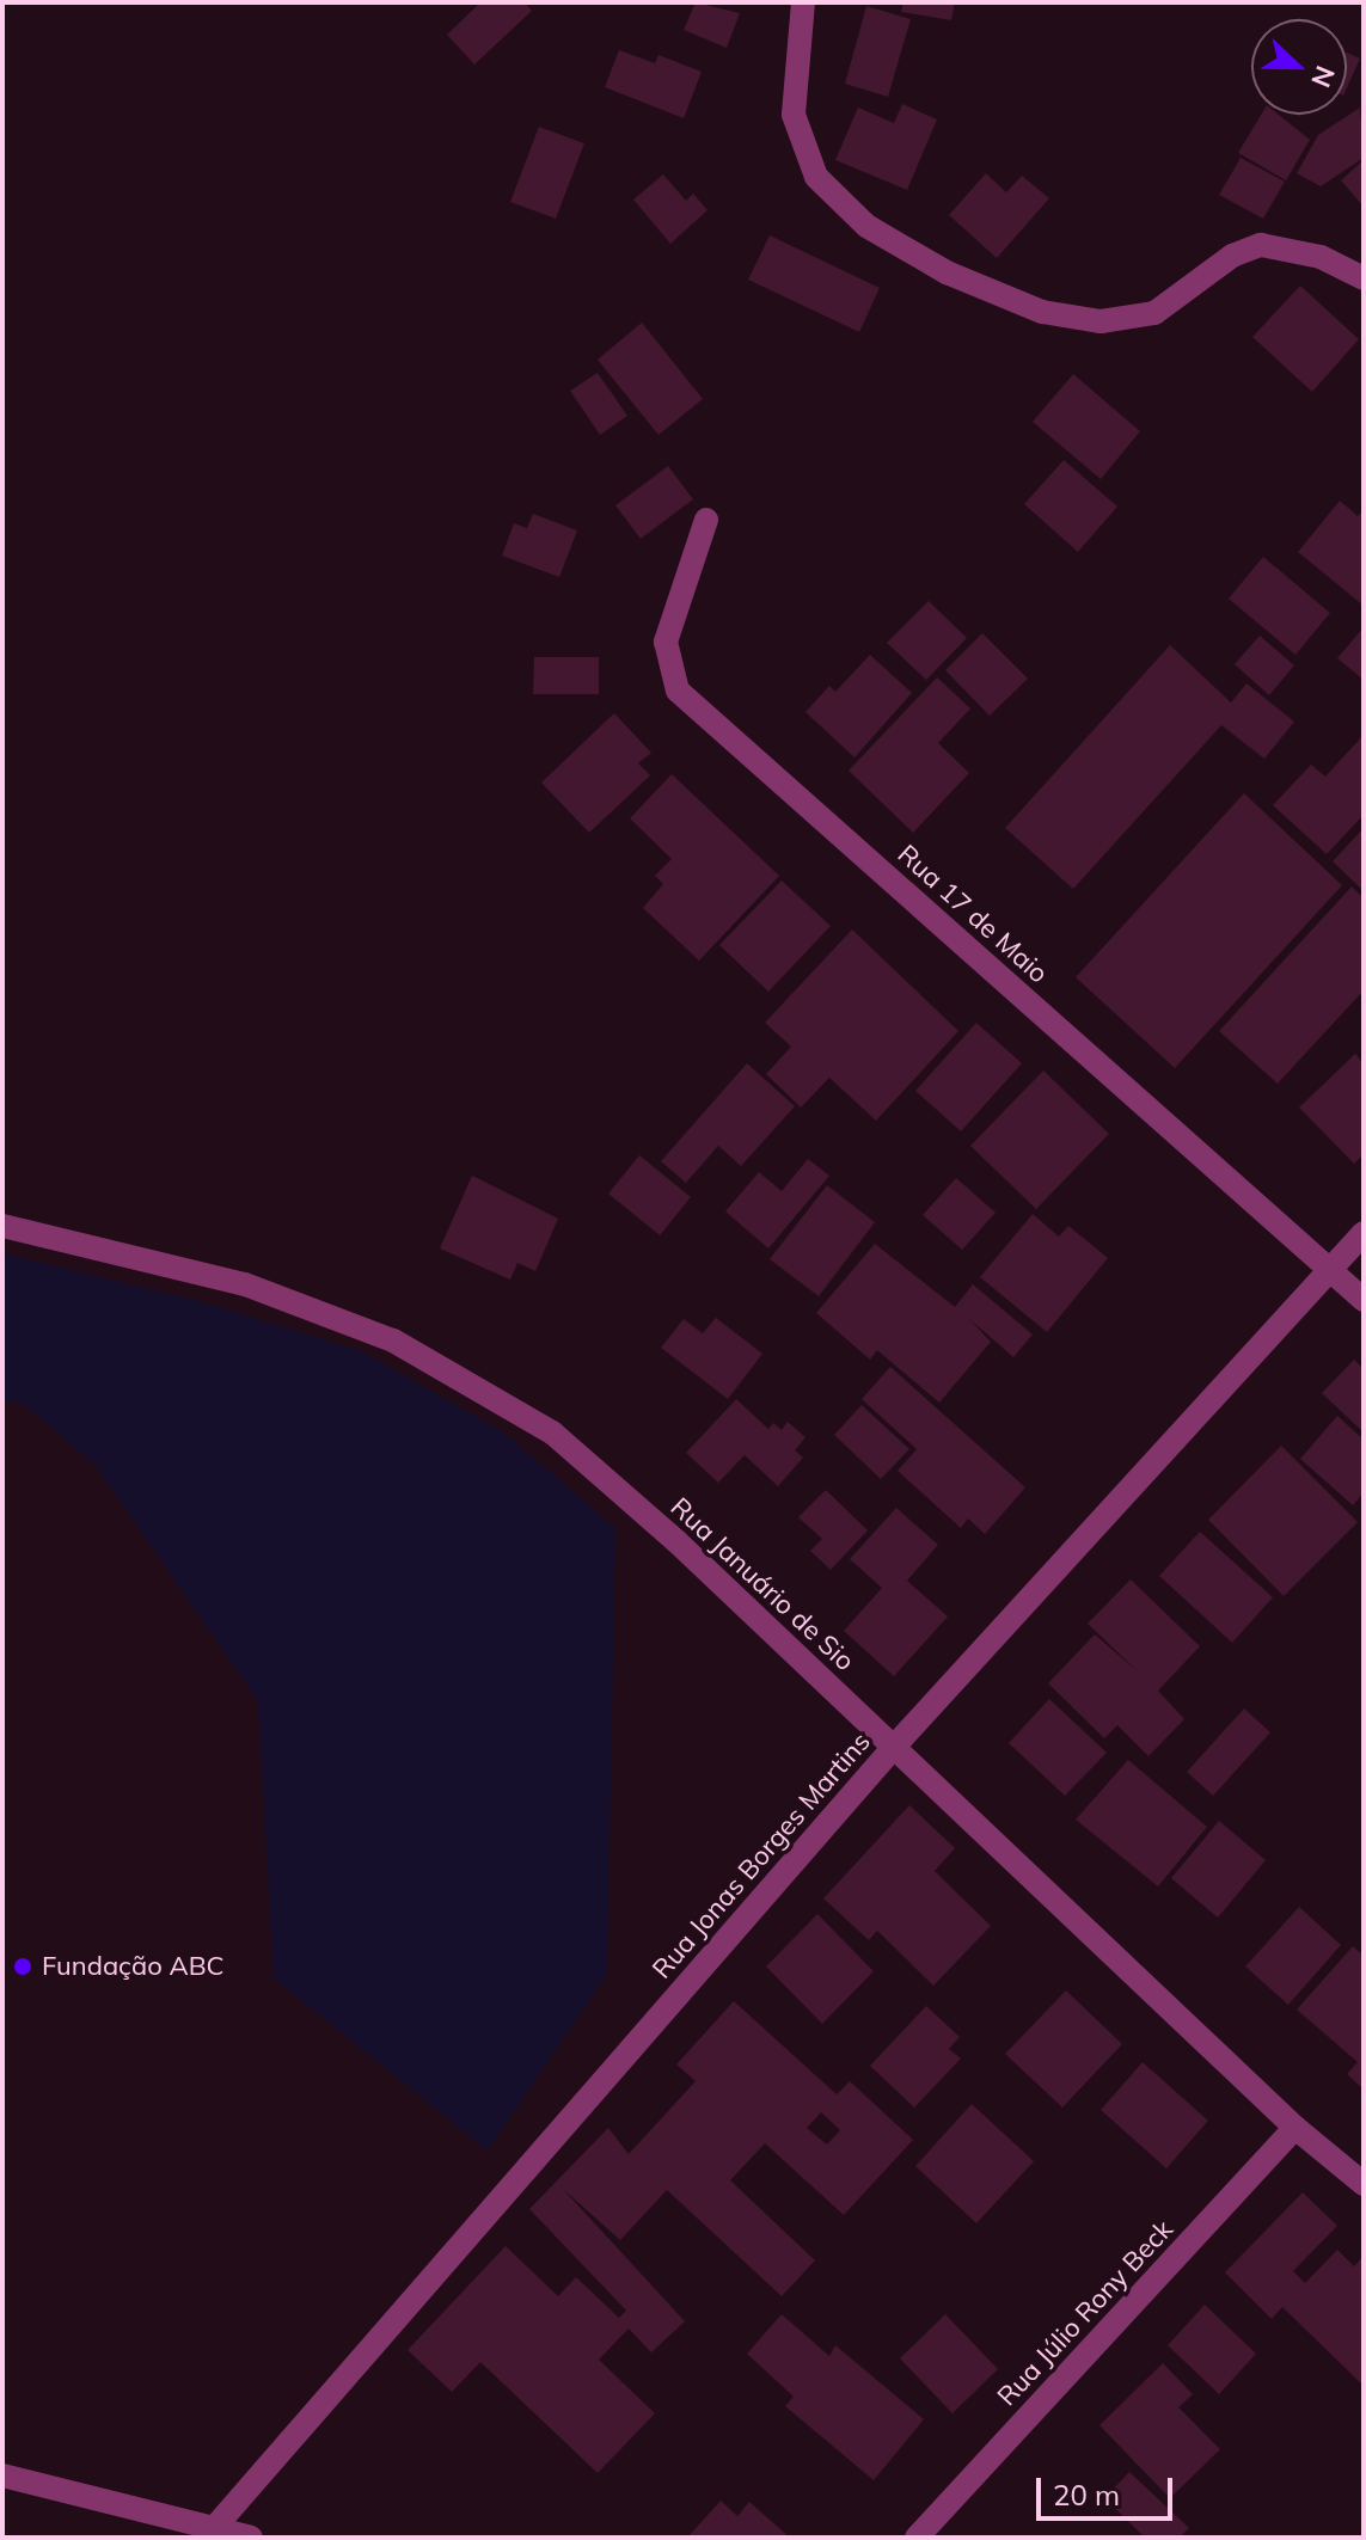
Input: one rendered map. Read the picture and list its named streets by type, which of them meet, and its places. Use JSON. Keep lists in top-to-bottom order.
{
  "streets": {
    "street": [
      "Rua 17 de Maio",
      "Rua Januário de Sio",
      "Rua Jonas Borges Martins",
      "Rua Júlio Rony Beck"
    ]
  },
  "crossings": [
    ["Rua 17 de Maio", "Rua Jonas Borges Martins"],
    ["Rua Januário de Sio", "Rua Jonas Borges Martins"],
    ["Rua Januário de Sio", "Rua Júlio Rony Beck"]
  ],
  "places": ["Fundação ABC"],
  "scale_bar": "20 m",
  "north": "right"
}
